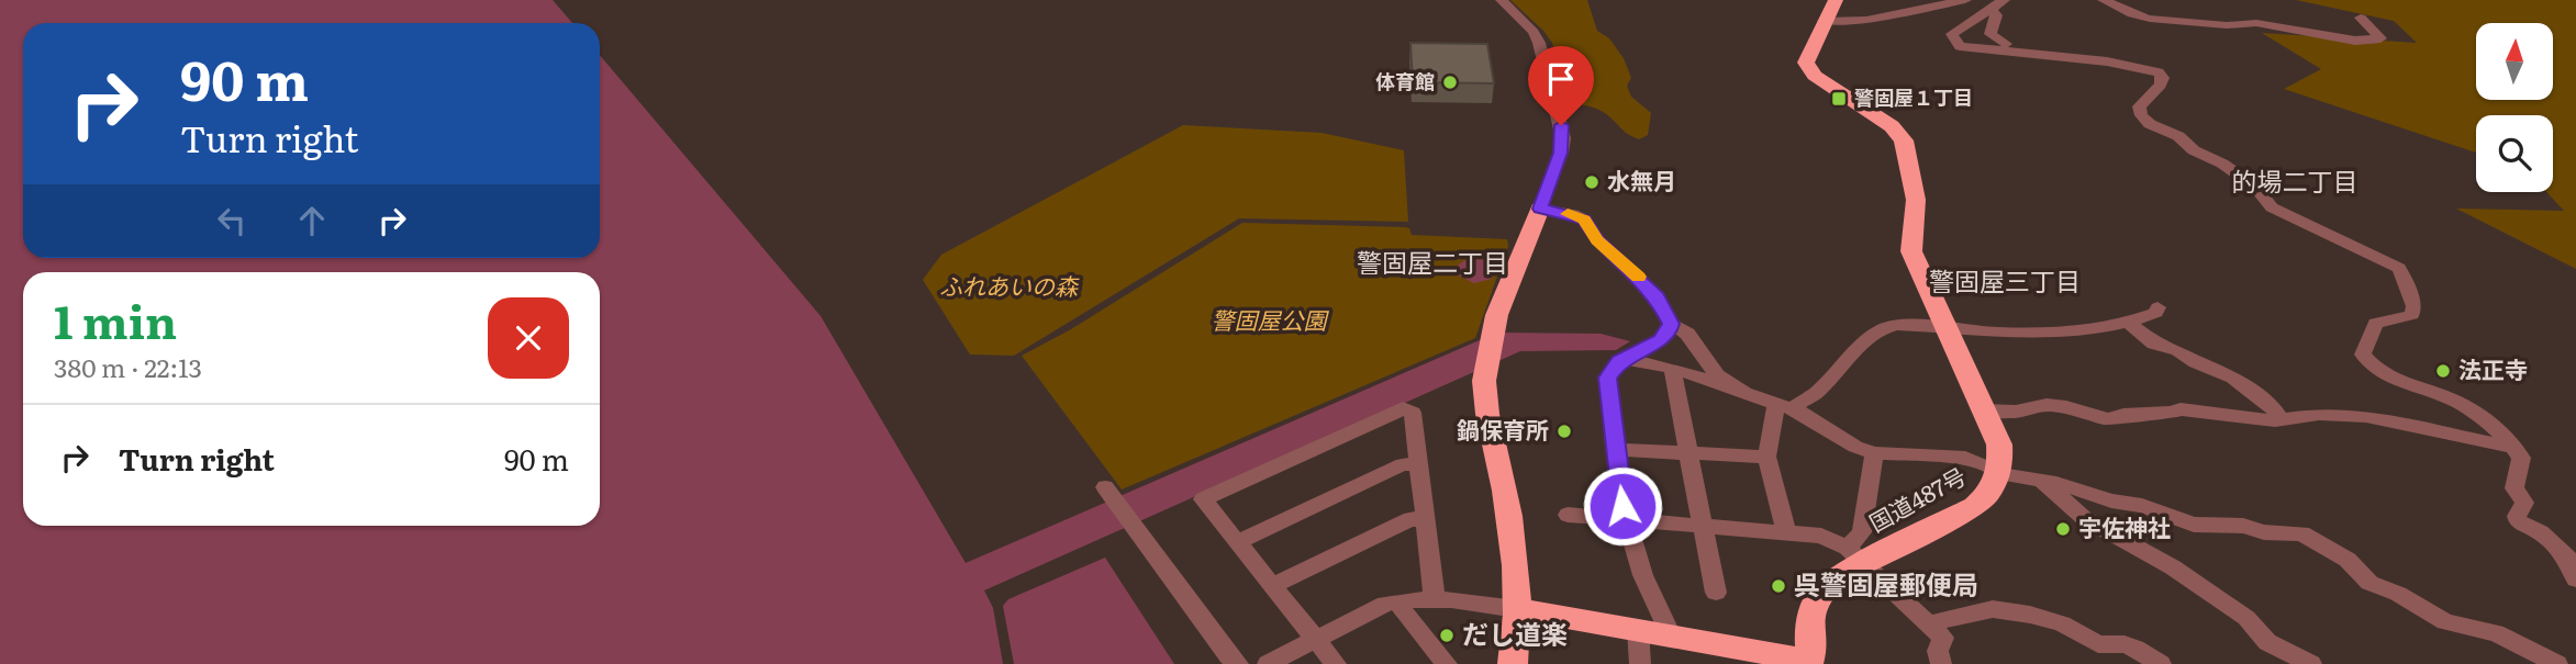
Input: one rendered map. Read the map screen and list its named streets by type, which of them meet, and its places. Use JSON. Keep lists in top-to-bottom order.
{
  "streets": {
    "highway": ["国道487号"]
  },
  "districts": ["的場二丁目", "警固屋二丁目", "警固屋三丁目"],
  "parks": ["ふれあいの森", "警固屋公園"],
  "places": {
    "other": [
      "体育館",
      "水無月",
      "法正寺",
      "鍋保育所",
      "宇佐神社",
      "呉警固屋郵便局",
      "だし道楽"
    ],
    "transit": ["警固屋１丁目"]
  },
  "north": "top",
  "page": {
    "turn": ["90 m", "Turn right"],
    "heading": ["1 min", "380 m · 22:13"],
    "list": [
      {
        "name": "Turn right",
        "value": "90 m"
      }
    ]
  }
}
